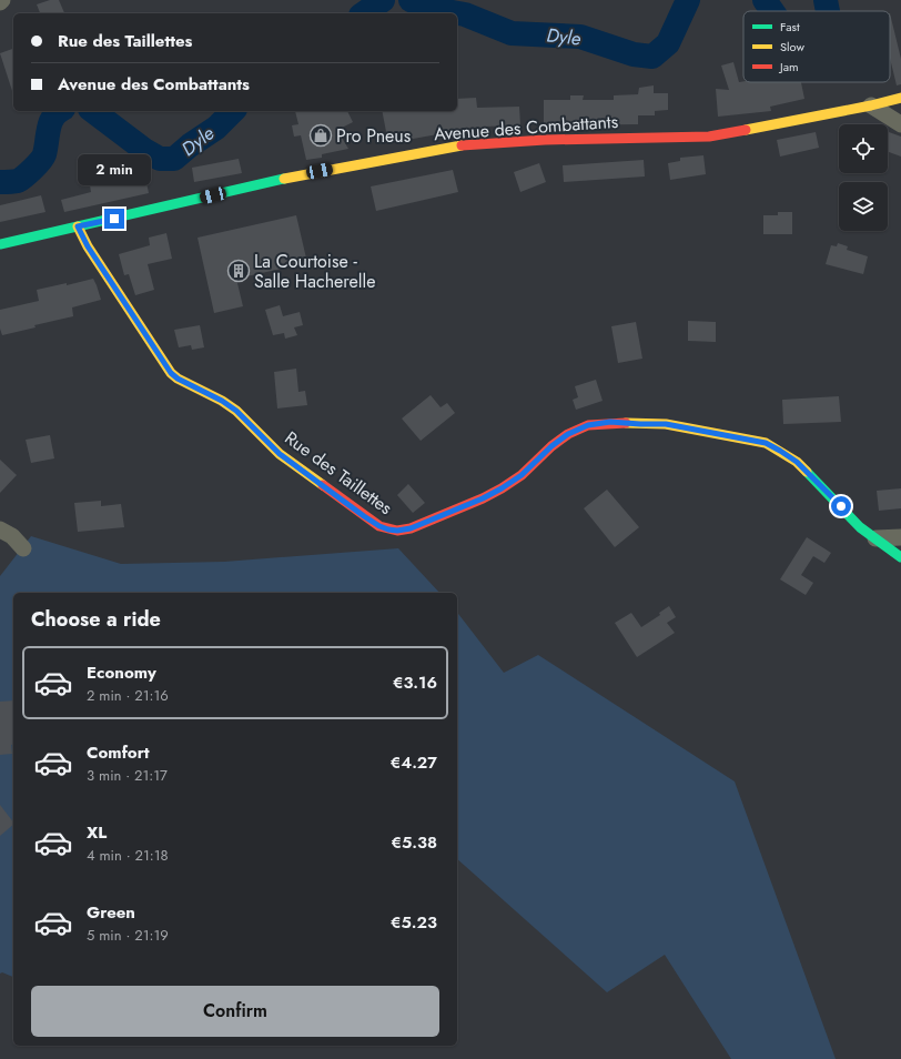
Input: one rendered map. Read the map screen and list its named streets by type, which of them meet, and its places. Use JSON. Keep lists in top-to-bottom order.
{
  "streets": {
    "street": ["Avenue des Combattants", "Rue des Taillettes"]
  },
  "crossings": [
    ["Avenue des Combattants", "Rue des Taillettes"]
  ],
  "water": ["Dyle"],
  "places": {
    "shop": ["Pro Pneus"],
    "building": ["La Courtoise - Salle Hacherelle"]
  },
  "legend": ["Fast", "Slow", "Jam"],
  "page": {
    "banner": ["Rue des Taillettes", "Avenue des Combattants"],
    "bubble": "2 min",
    "heading": "Choose a ride",
    "list": [
      {
        "name": "Economy",
        "note": "2 min · 21:16",
        "value": "€3.16"
      },
      {
        "name": "Comfort",
        "note": "3 min · 21:17",
        "value": "€4.27"
      },
      {
        "name": "XL",
        "note": "4 min · 21:18",
        "value": "€5.38"
      },
      {
        "name": "Green",
        "note": "5 min · 21:19",
        "value": "€5.23"
      }
    ],
    "buttons": "Confirm"
  }
}
